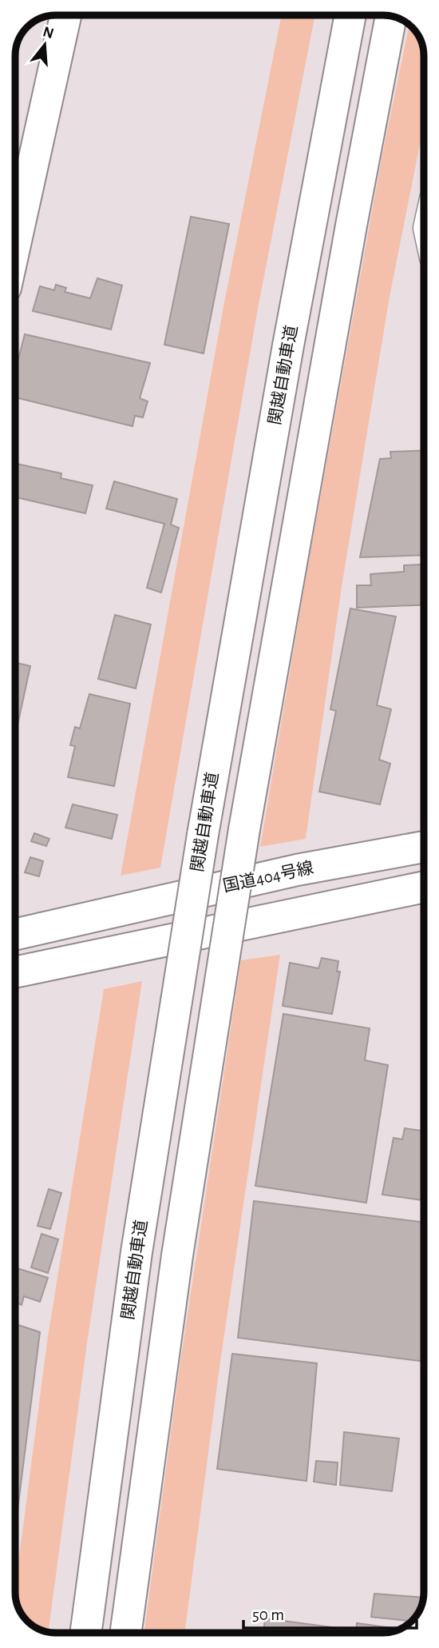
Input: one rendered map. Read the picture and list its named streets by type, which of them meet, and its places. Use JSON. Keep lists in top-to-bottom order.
{
  "streets": {
    "highway": ["関越自動車道", "国道404号線"]
  },
  "scale_bar": "50 m",
  "north": "top"
}
